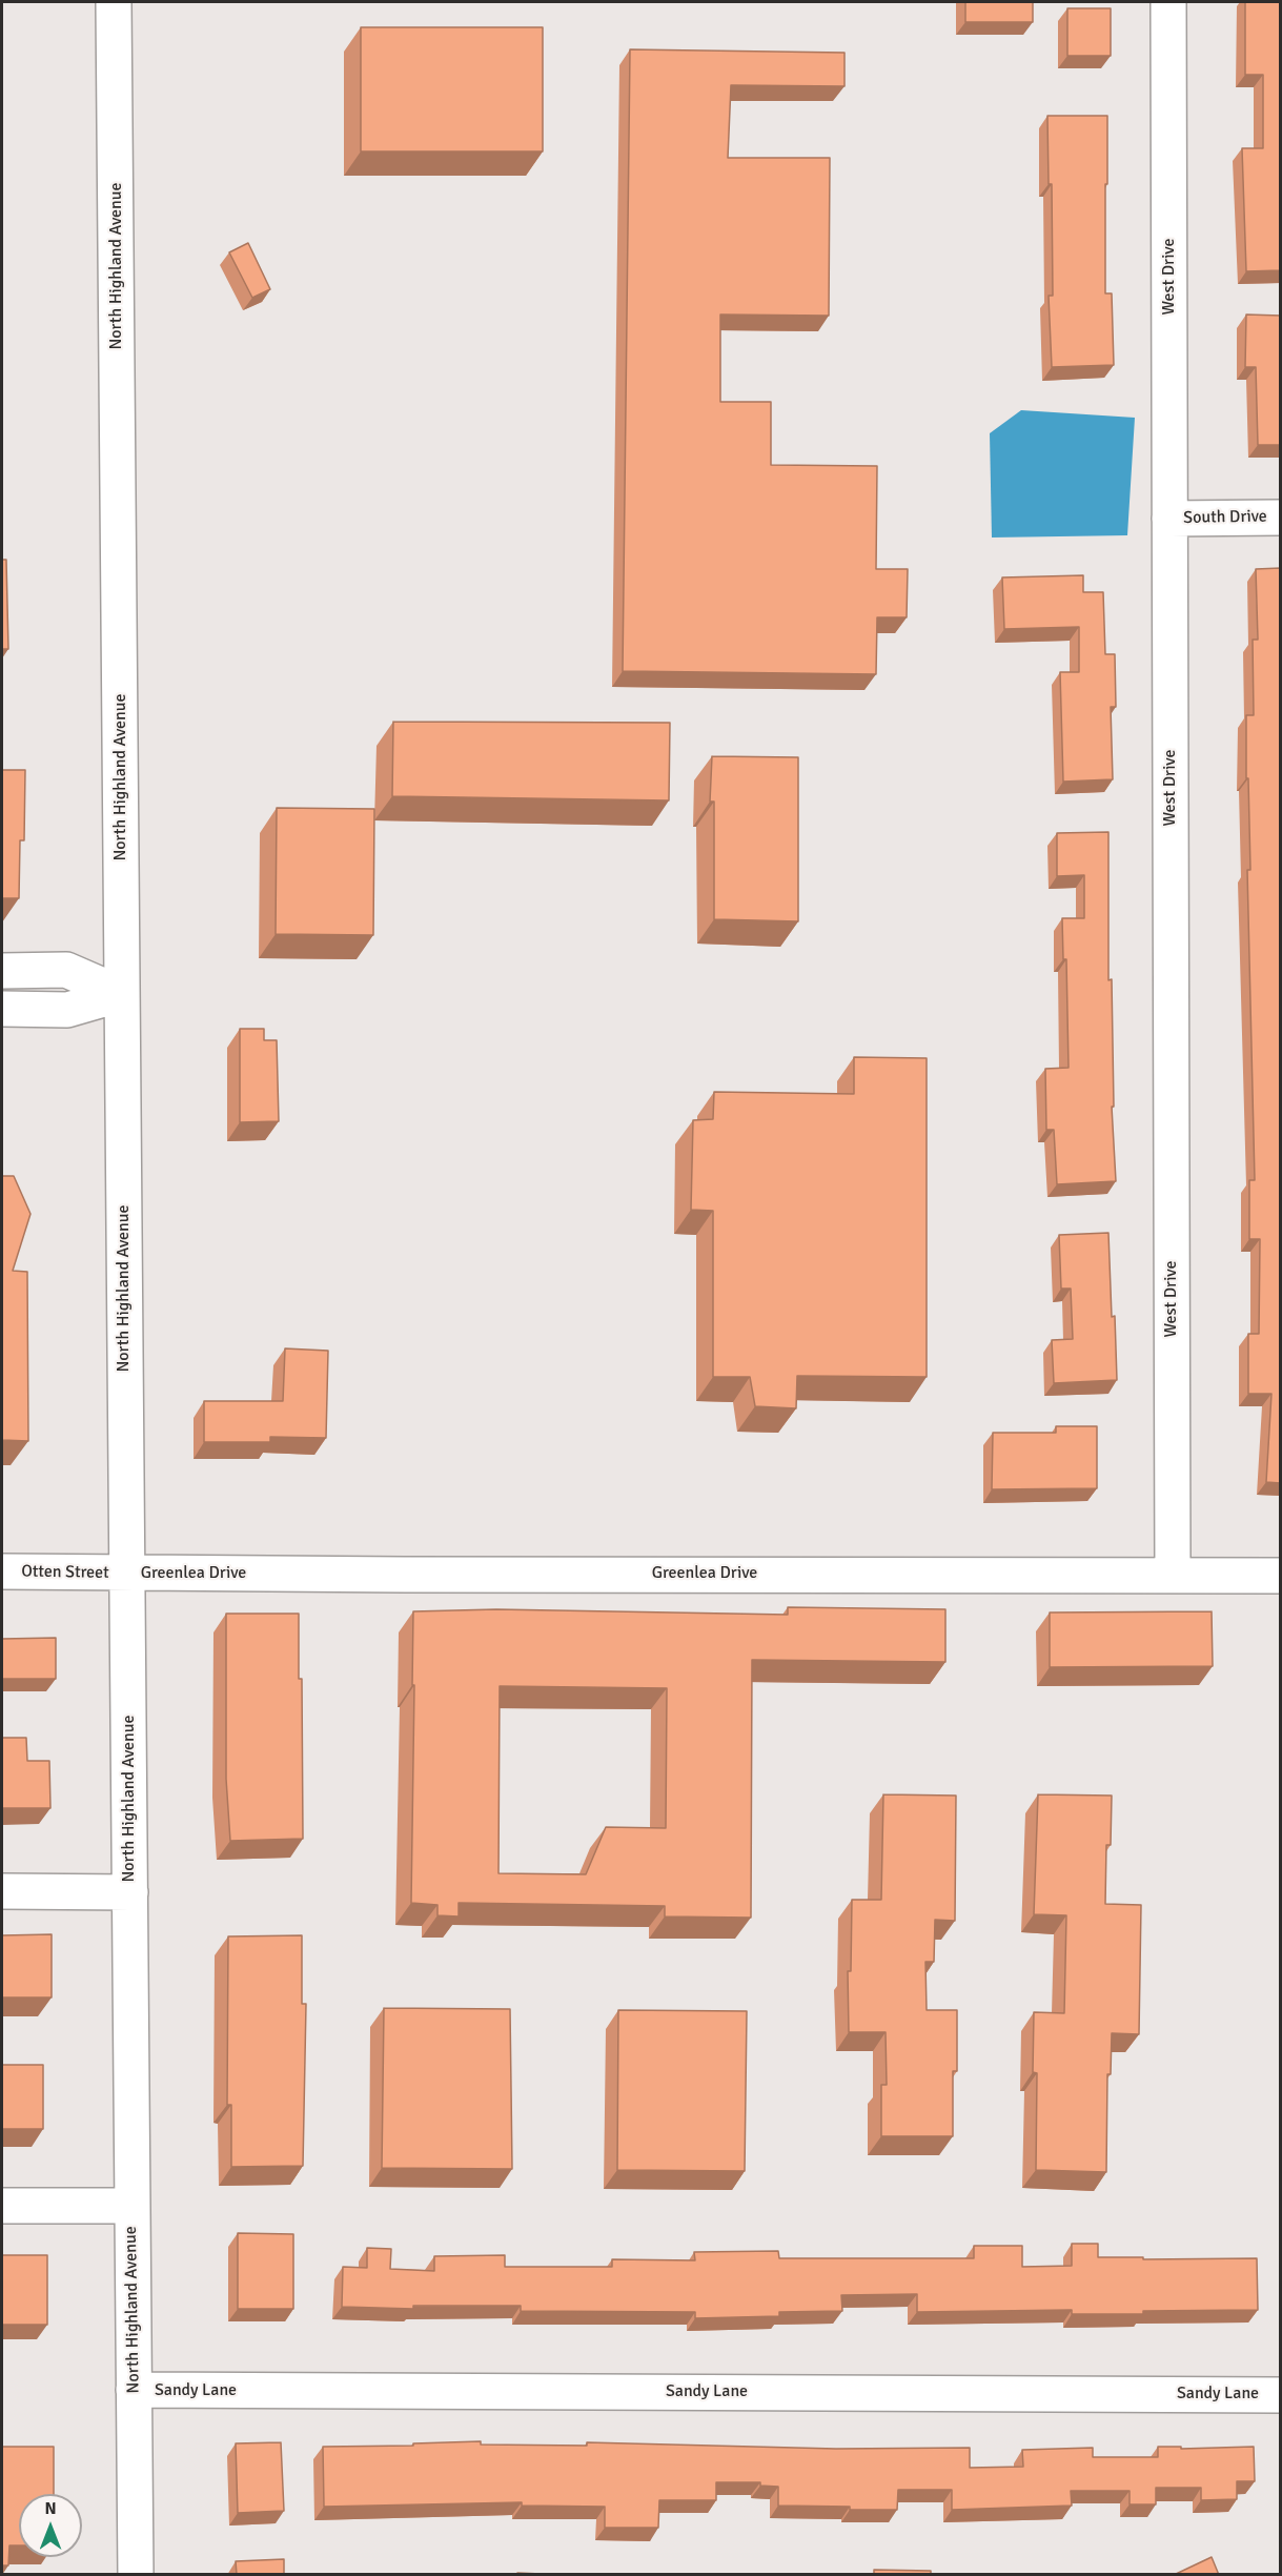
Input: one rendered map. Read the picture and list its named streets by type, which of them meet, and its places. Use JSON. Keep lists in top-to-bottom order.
{
  "streets": {
    "street": [
      "North Highland Avenue",
      "West Drive",
      "South Drive",
      "Otten Street",
      "Greenlea Drive",
      "Sandy Lane"
    ]
  },
  "crossings": [
    ["North Highland Avenue", "Otten Street"],
    ["North Highland Avenue", "Greenlea Drive"],
    ["North Highland Avenue", "Sandy Lane"],
    ["West Drive", "South Drive"],
    ["West Drive", "Greenlea Drive"],
    ["Otten Street", "Greenlea Drive"]
  ],
  "north": "top"
}
